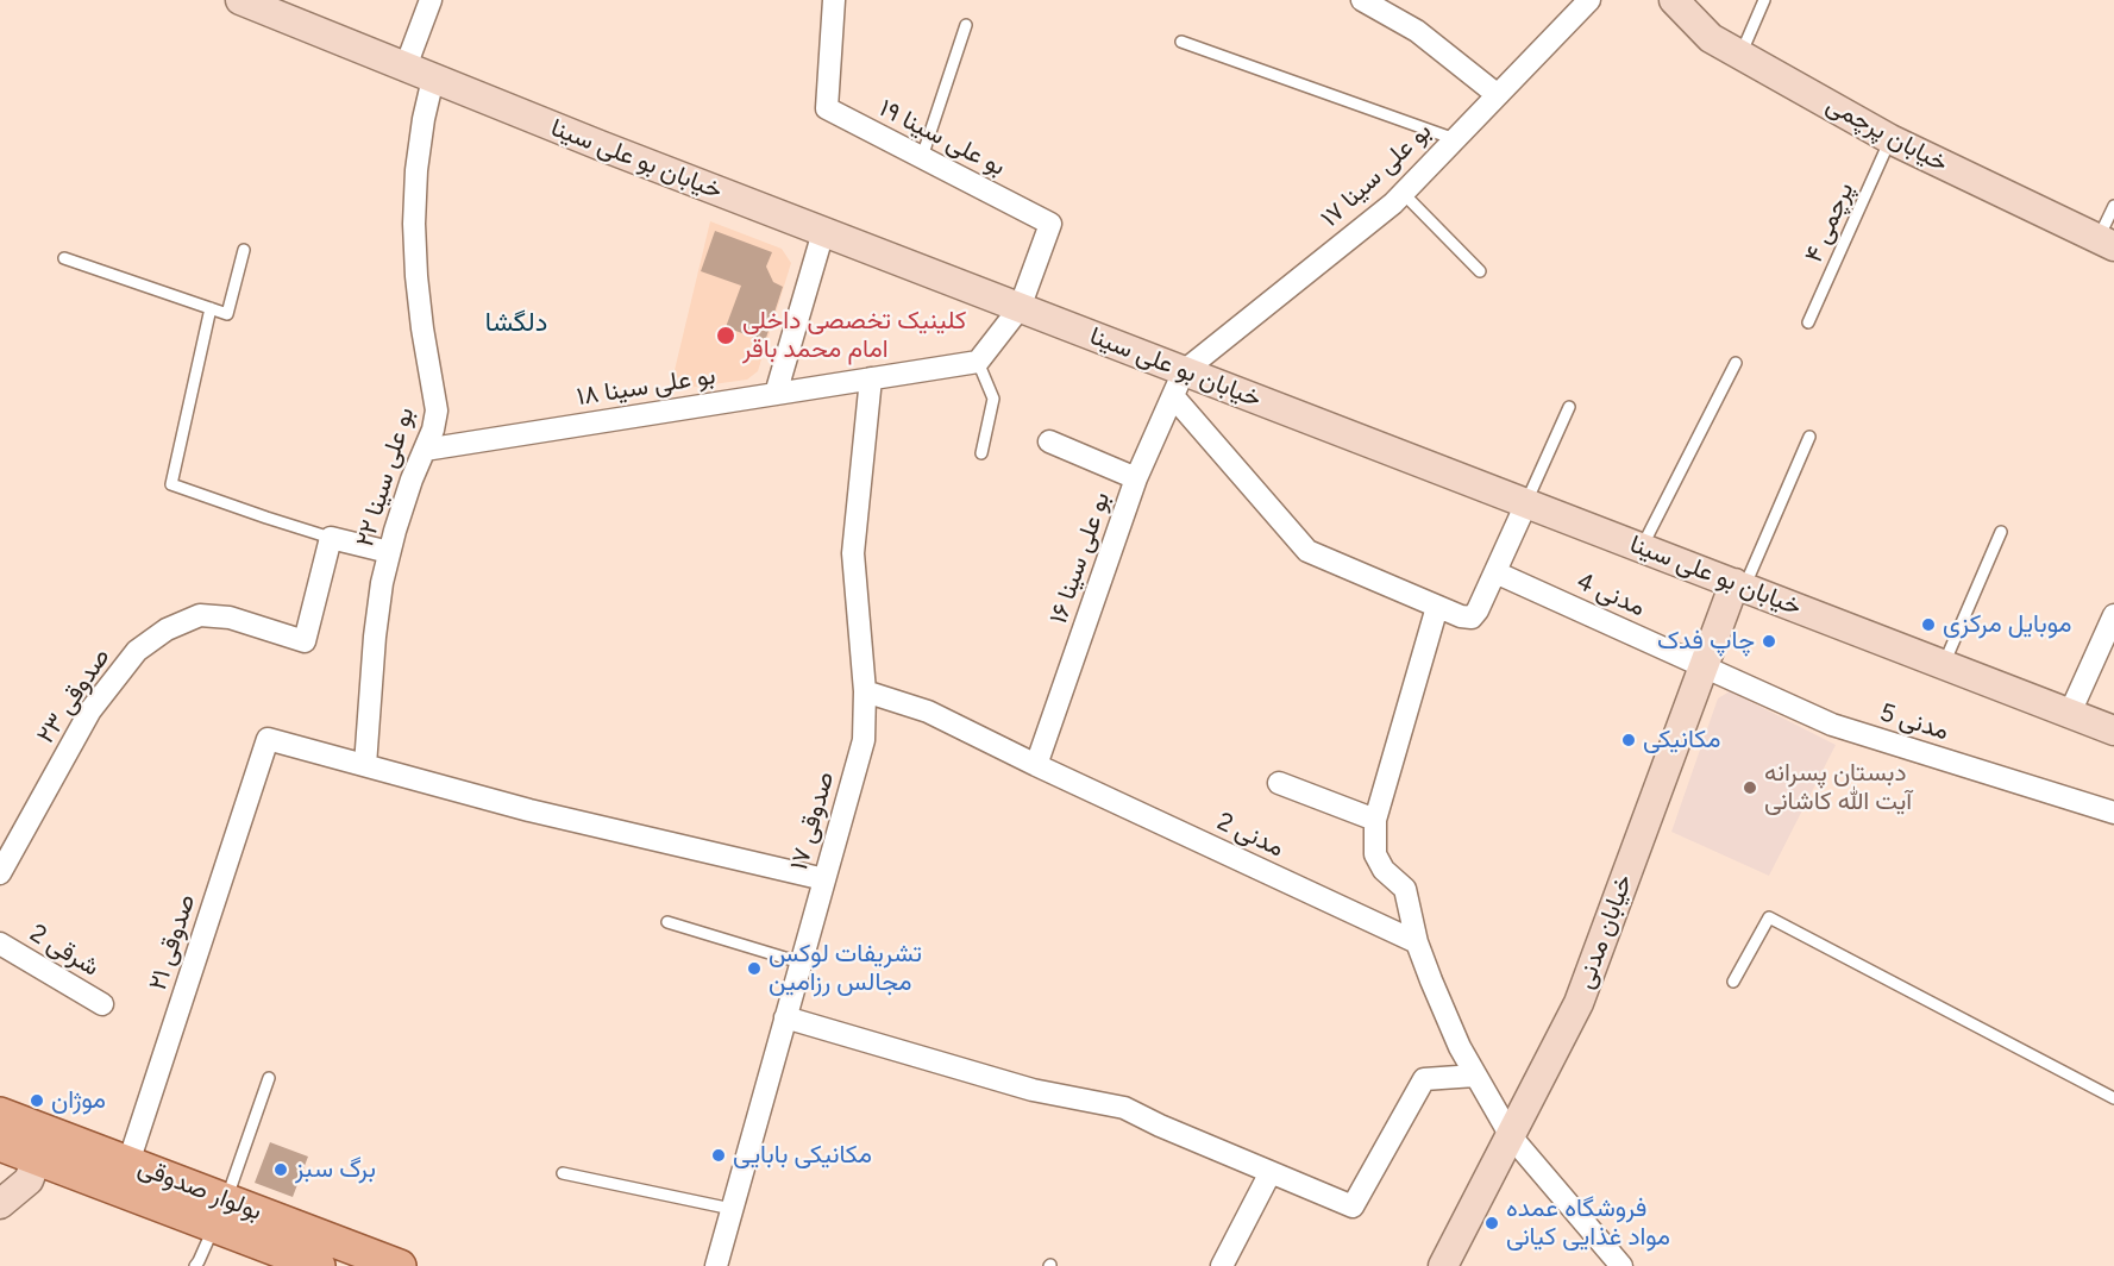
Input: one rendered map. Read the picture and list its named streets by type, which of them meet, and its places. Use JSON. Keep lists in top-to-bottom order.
{
  "streets": {
    "main road": [
      "خیابان پرچمی",
      "خیابان بو علی سینا",
      "خیابان مدنی",
      "بولوار صدوقی"
    ],
    "street": [
      "بو علی سینا ۱۹",
      "بو علی سینا ۱۷",
      "بو علی سینا ۱۸",
      "بو علی سینا ۲۲",
      "بو علی سینا ۱۶",
      "مدنی 4",
      "صدوقی ۲۳",
      "مدنی 5",
      "صدوقی ۱۷",
      "مدنی 2",
      "صدوقی ۲۱",
      "شرقی 2"
    ],
    "lane": ["پرچمی ۴"]
  },
  "crossings": [
    ["خیابان پرچمی", "پرچمی ۴"],
    ["بو علی سینا ۱۹", "خیابان بو علی سینا"],
    ["خیابان بو علی سینا", "بو علی سینا ۱۷"],
    ["خیابان بو علی سینا", "بو علی سینا ۲۲"],
    ["خیابان بو علی سینا", "بو علی سینا ۱۶"],
    ["خیابان بو علی سینا", "خیابان مدنی"],
    ["بو علی سینا ۱۷", "بو علی سینا ۱۶"],
    ["بو علی سینا ۱۸", "بو علی سینا ۲۲"],
    ["بو علی سینا ۱۸", "صدوقی ۱۷"],
    ["بو علی سینا ۲۲", "صدوقی ۲۱"],
    ["بو علی سینا ۱۶", "مدنی 2"],
    ["مدنی 4", "مدنی 5"],
    ["مدنی 4", "خیابان مدنی"],
    ["مدنی 5", "خیابان مدنی"],
    ["صدوقی ۱۷", "مدنی 2"],
    ["صدوقی ۲۱", "بولوار صدوقی"]
  ],
  "districts": ["دلگشا"],
  "places": [
    "کلینیک تخصصی داخلی امام محمد باقر",
    "موبایل مرکزی",
    "چاپ فدک",
    "مکانیکی",
    "دبستان پسرانه آیت الله کاشانی",
    "تشریفات لوکس مجالس رزامین",
    "موژان",
    "مکانیکی بابایی",
    "برگ سبز",
    "فروشگاه عمده مواد غذایی کیانی"
  ]
}
